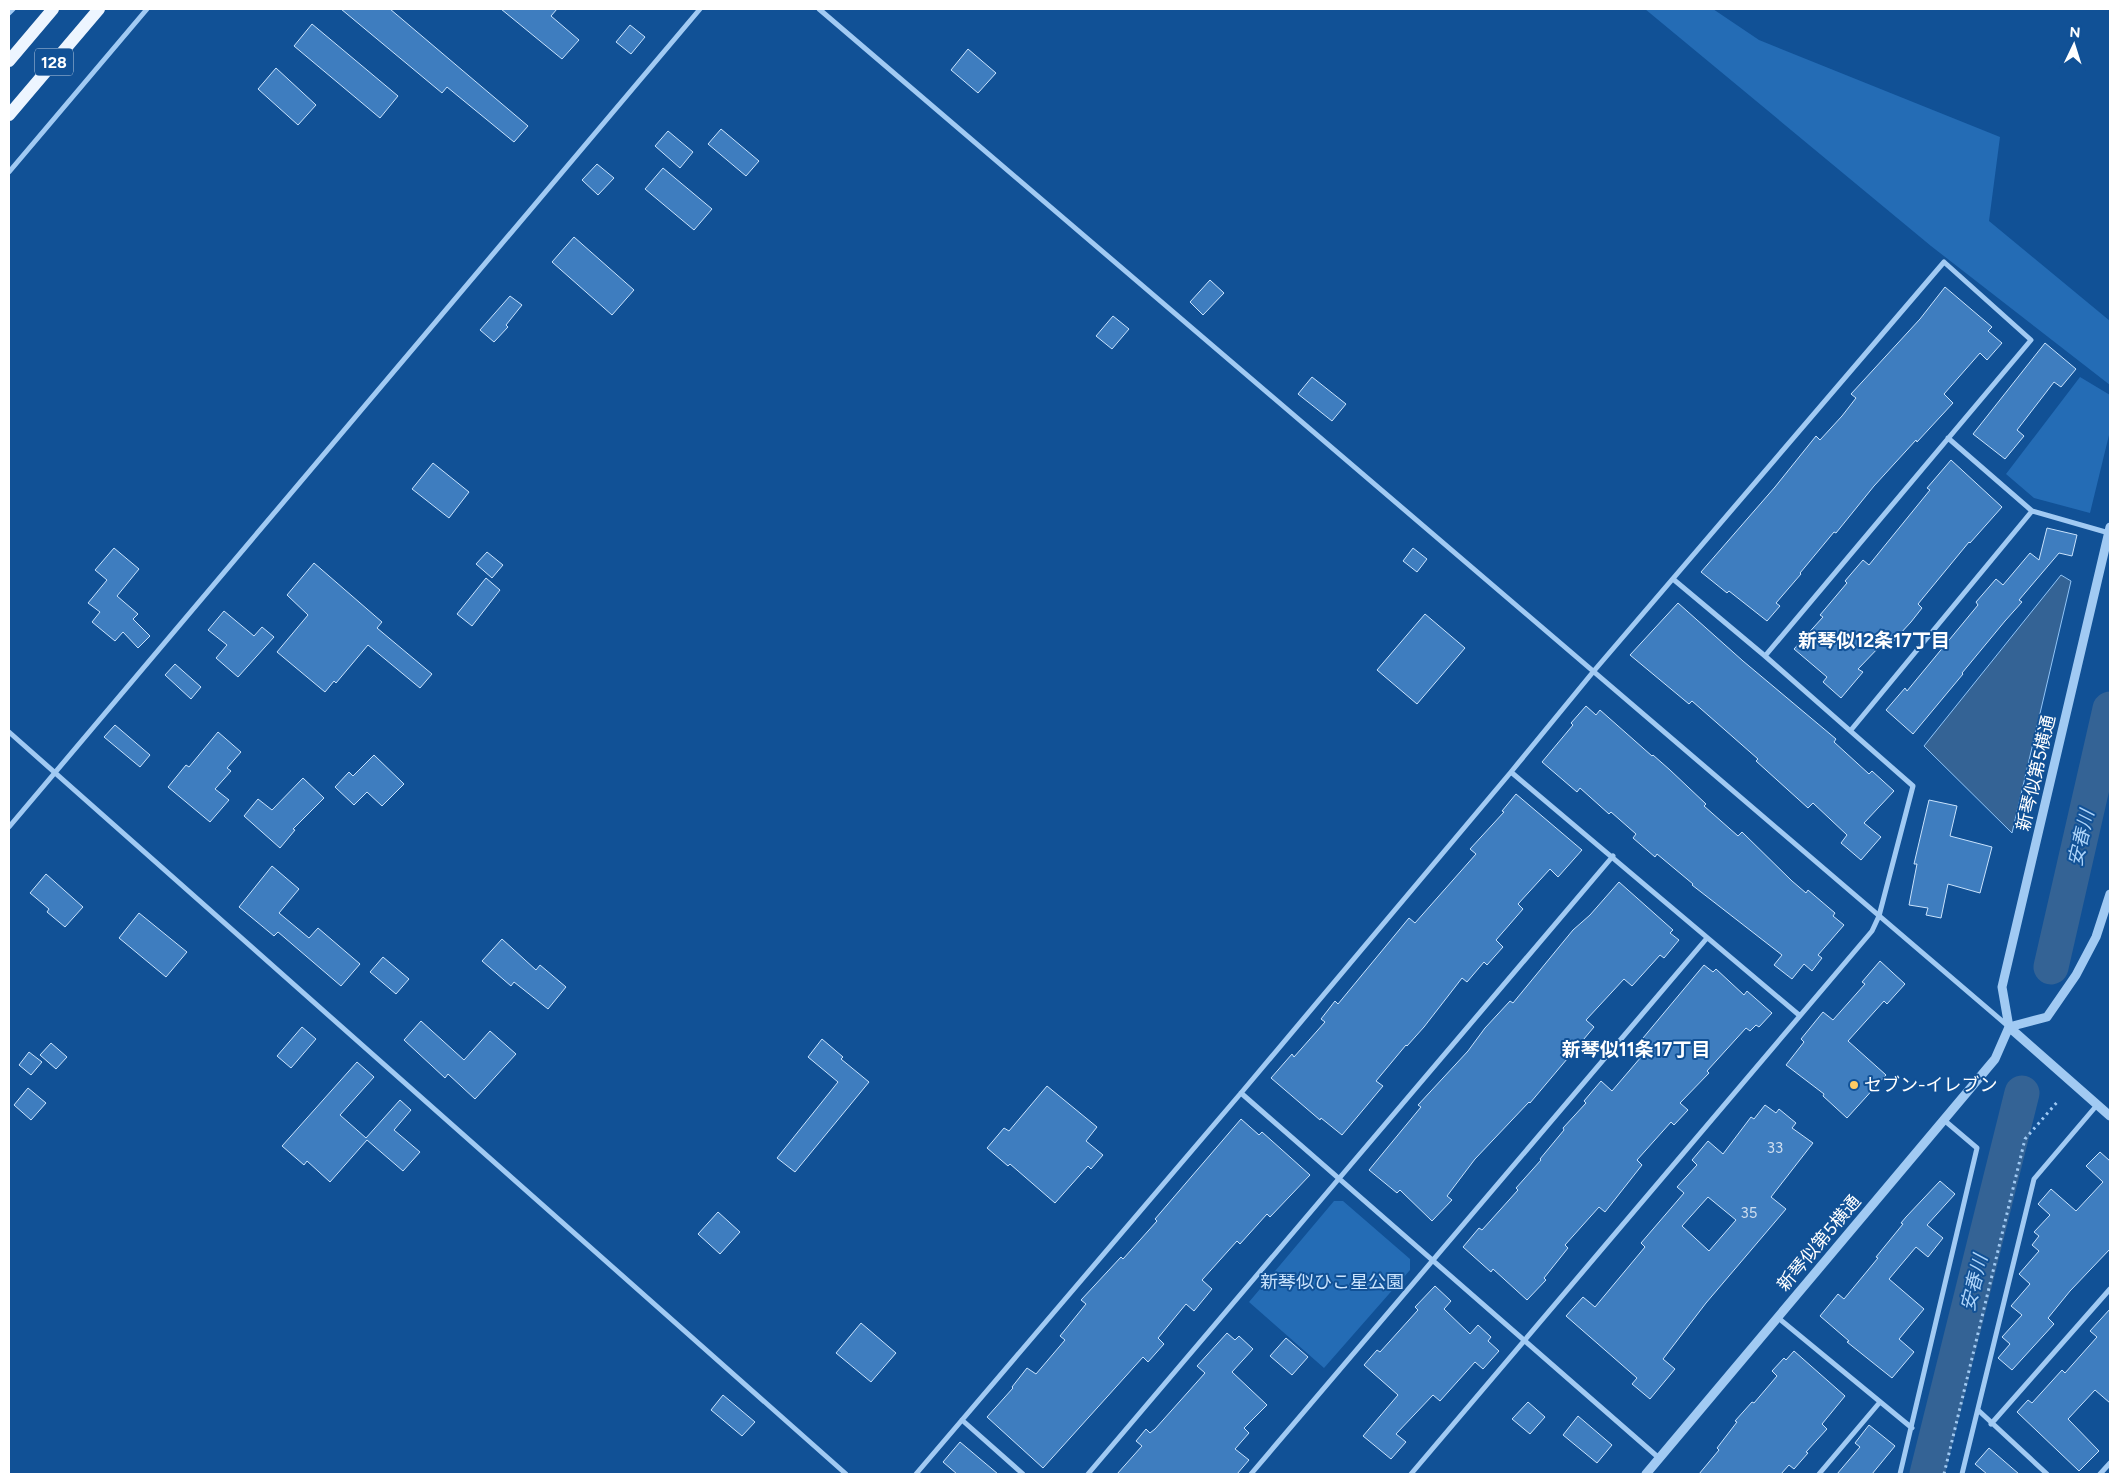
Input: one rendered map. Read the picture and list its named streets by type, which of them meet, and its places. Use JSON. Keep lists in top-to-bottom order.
{
  "streets": {
    "main road": ["128"],
    "street": ["新琴似第5横通"]
  },
  "districts": ["新琴似12条17丁目", "新琴似11条17丁目"],
  "water": ["安春川"],
  "parks": ["新琴似ひこ星公園"],
  "places": ["セブン-イレブン"],
  "house_numbers": ["33", "35"],
  "north": "top"
}
